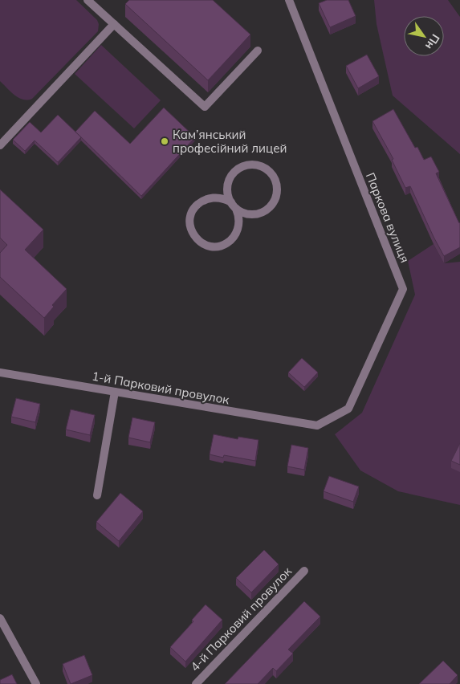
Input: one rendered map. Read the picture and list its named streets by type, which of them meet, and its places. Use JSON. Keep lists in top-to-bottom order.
{
  "streets": {
    "street": ["Паркова вулиця", "1-й Парковий провулок", "4-й Парковий провулок"]
  },
  "crossings": [
    ["Паркова вулиця", "1-й Парковий провулок"]
  ],
  "places": ["Кам’янський професійний лицей"],
  "north": "bottom right"
}
